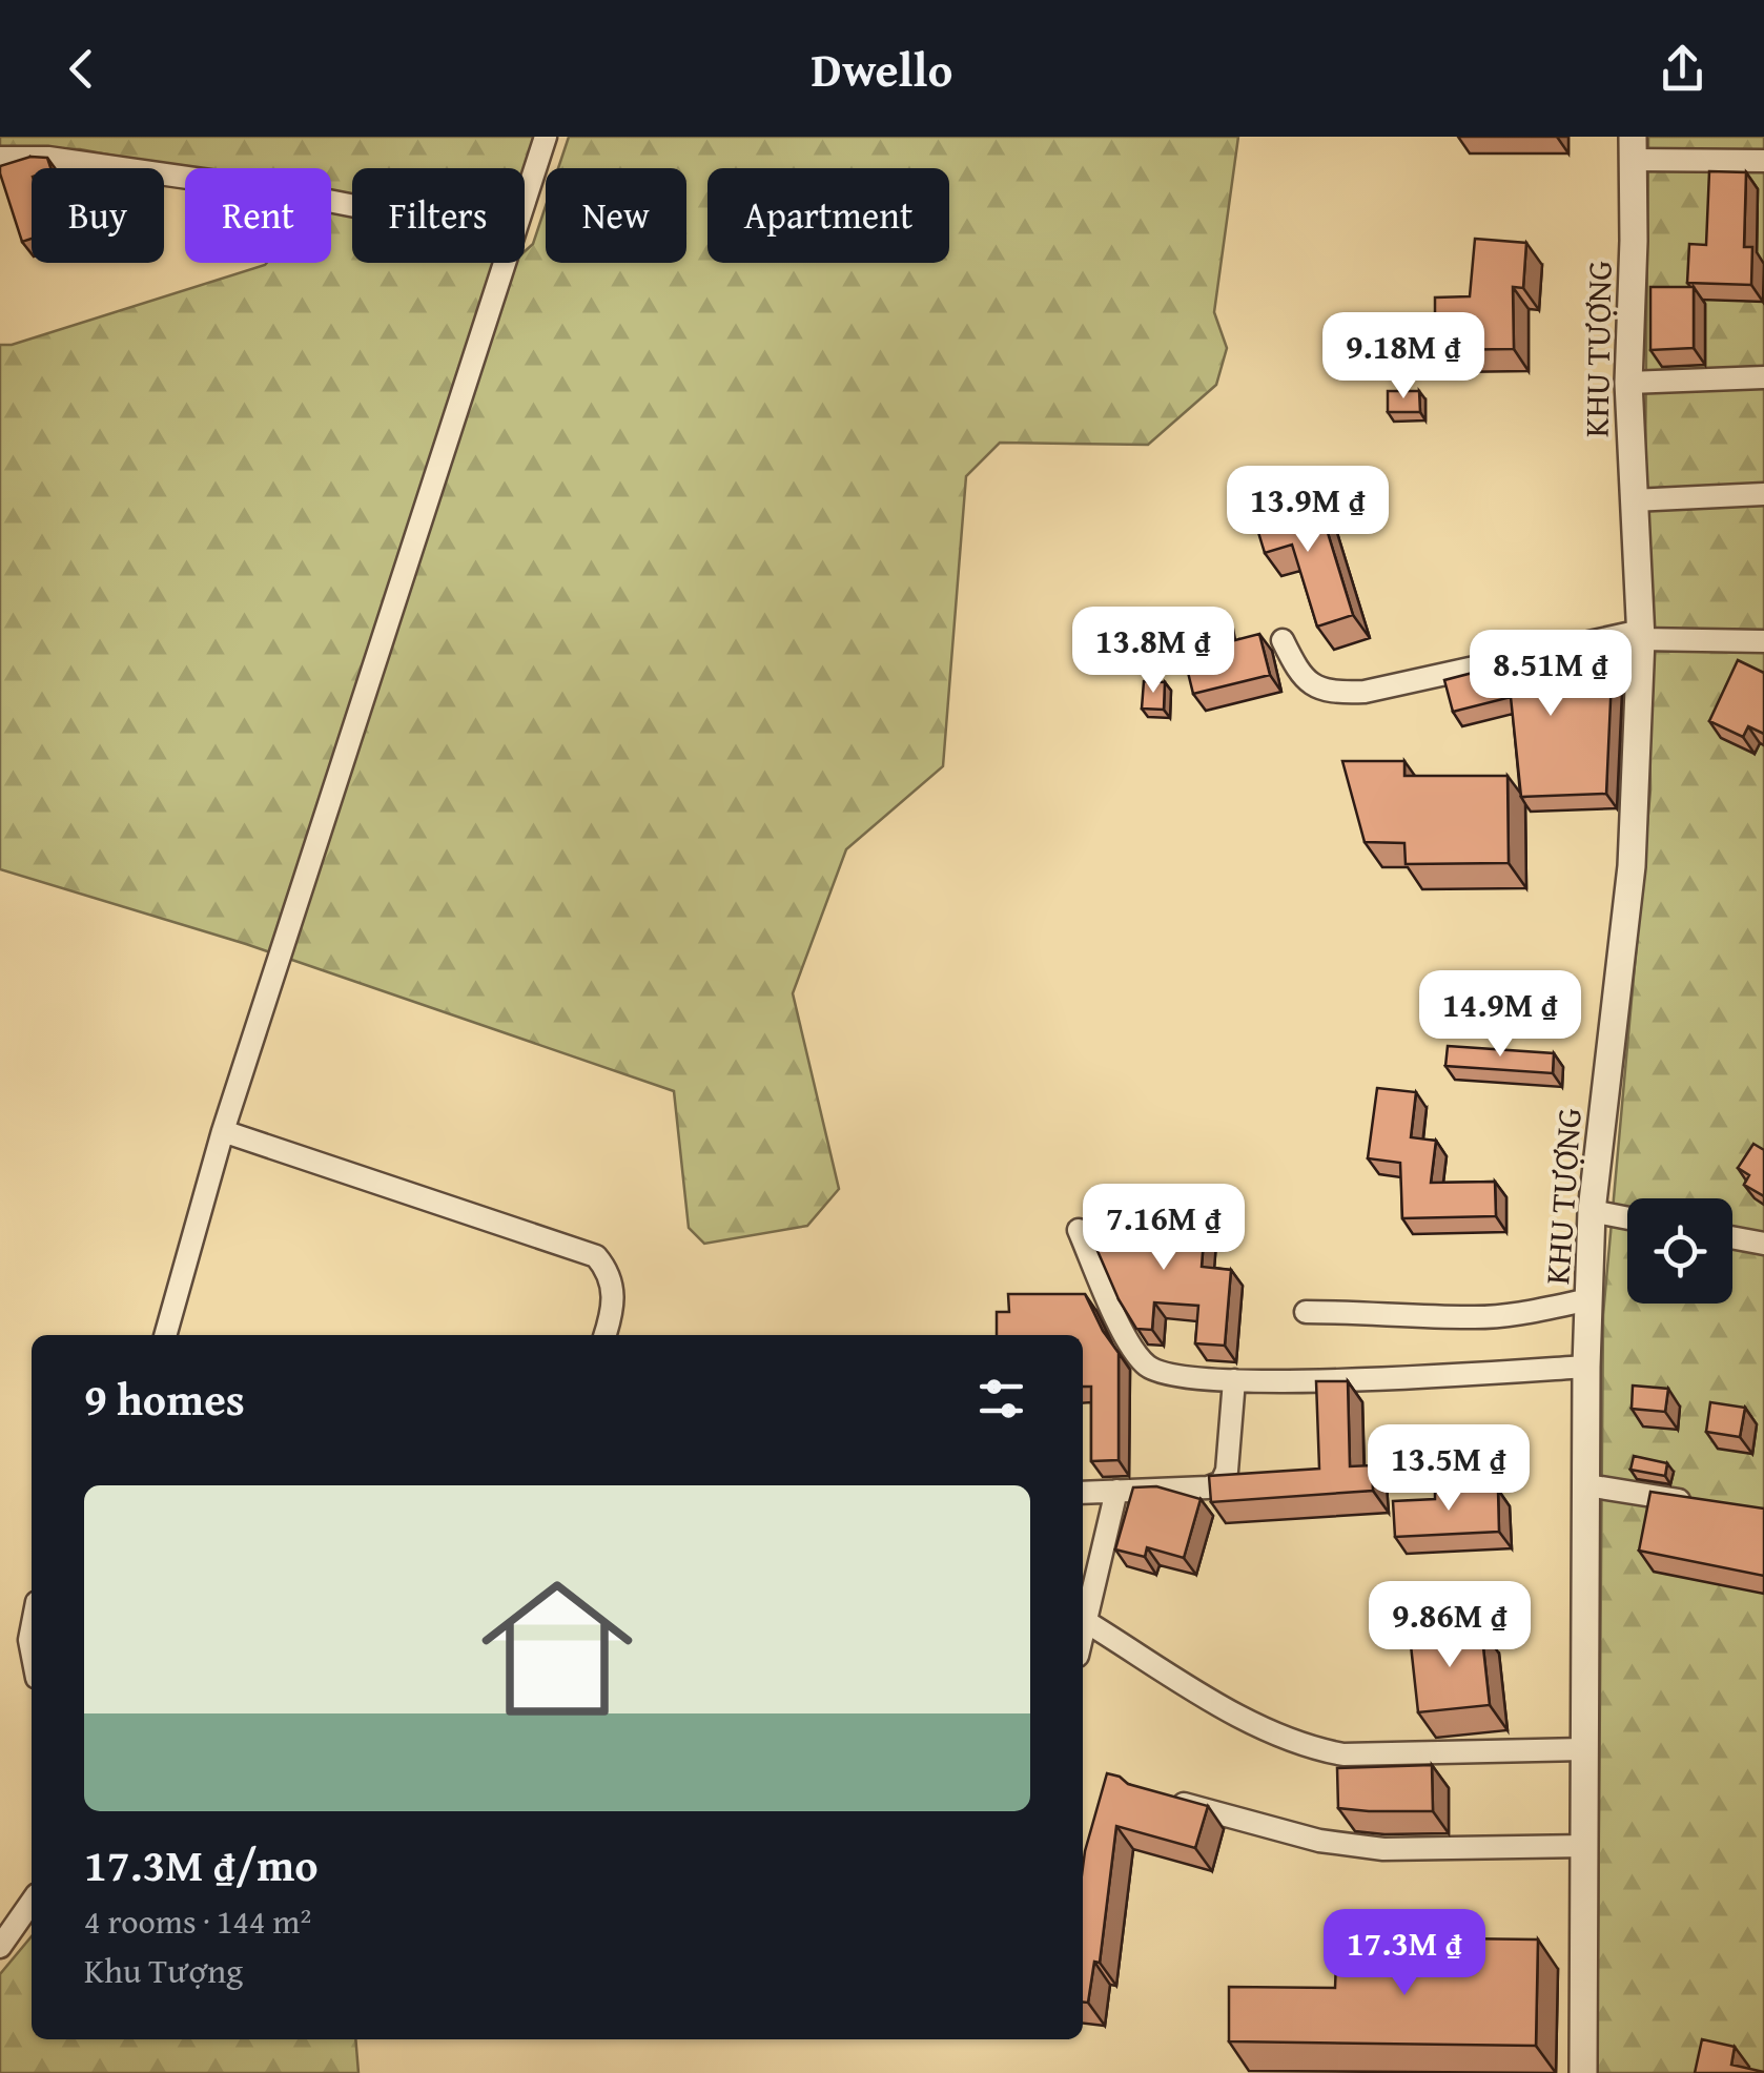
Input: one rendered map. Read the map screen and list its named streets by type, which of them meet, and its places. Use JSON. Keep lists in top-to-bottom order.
{
  "streets": {
    "street": ["KHU TƯỢNG"]
  },
  "page": {
    "header": "Dwello",
    "chip": [
      "Buy",
      "Rent",
      "Filters",
      "New",
      "Apartment"
    ],
    "price": [
      "9.18M ₫",
      "13.9M ₫",
      "13.8M ₫",
      "8.51M ₫",
      "14.9M ₫",
      "7.16M ₫",
      "13.5M ₫",
      "9.86M ₫",
      "17.3M ₫"
    ],
    "heading": "9 homes",
    "list": [
      {
        "name": "17.3M ₫/mo",
        "note": "4 rooms · 144 m² · Khu Tượng"
      }
    ]
  }
}
